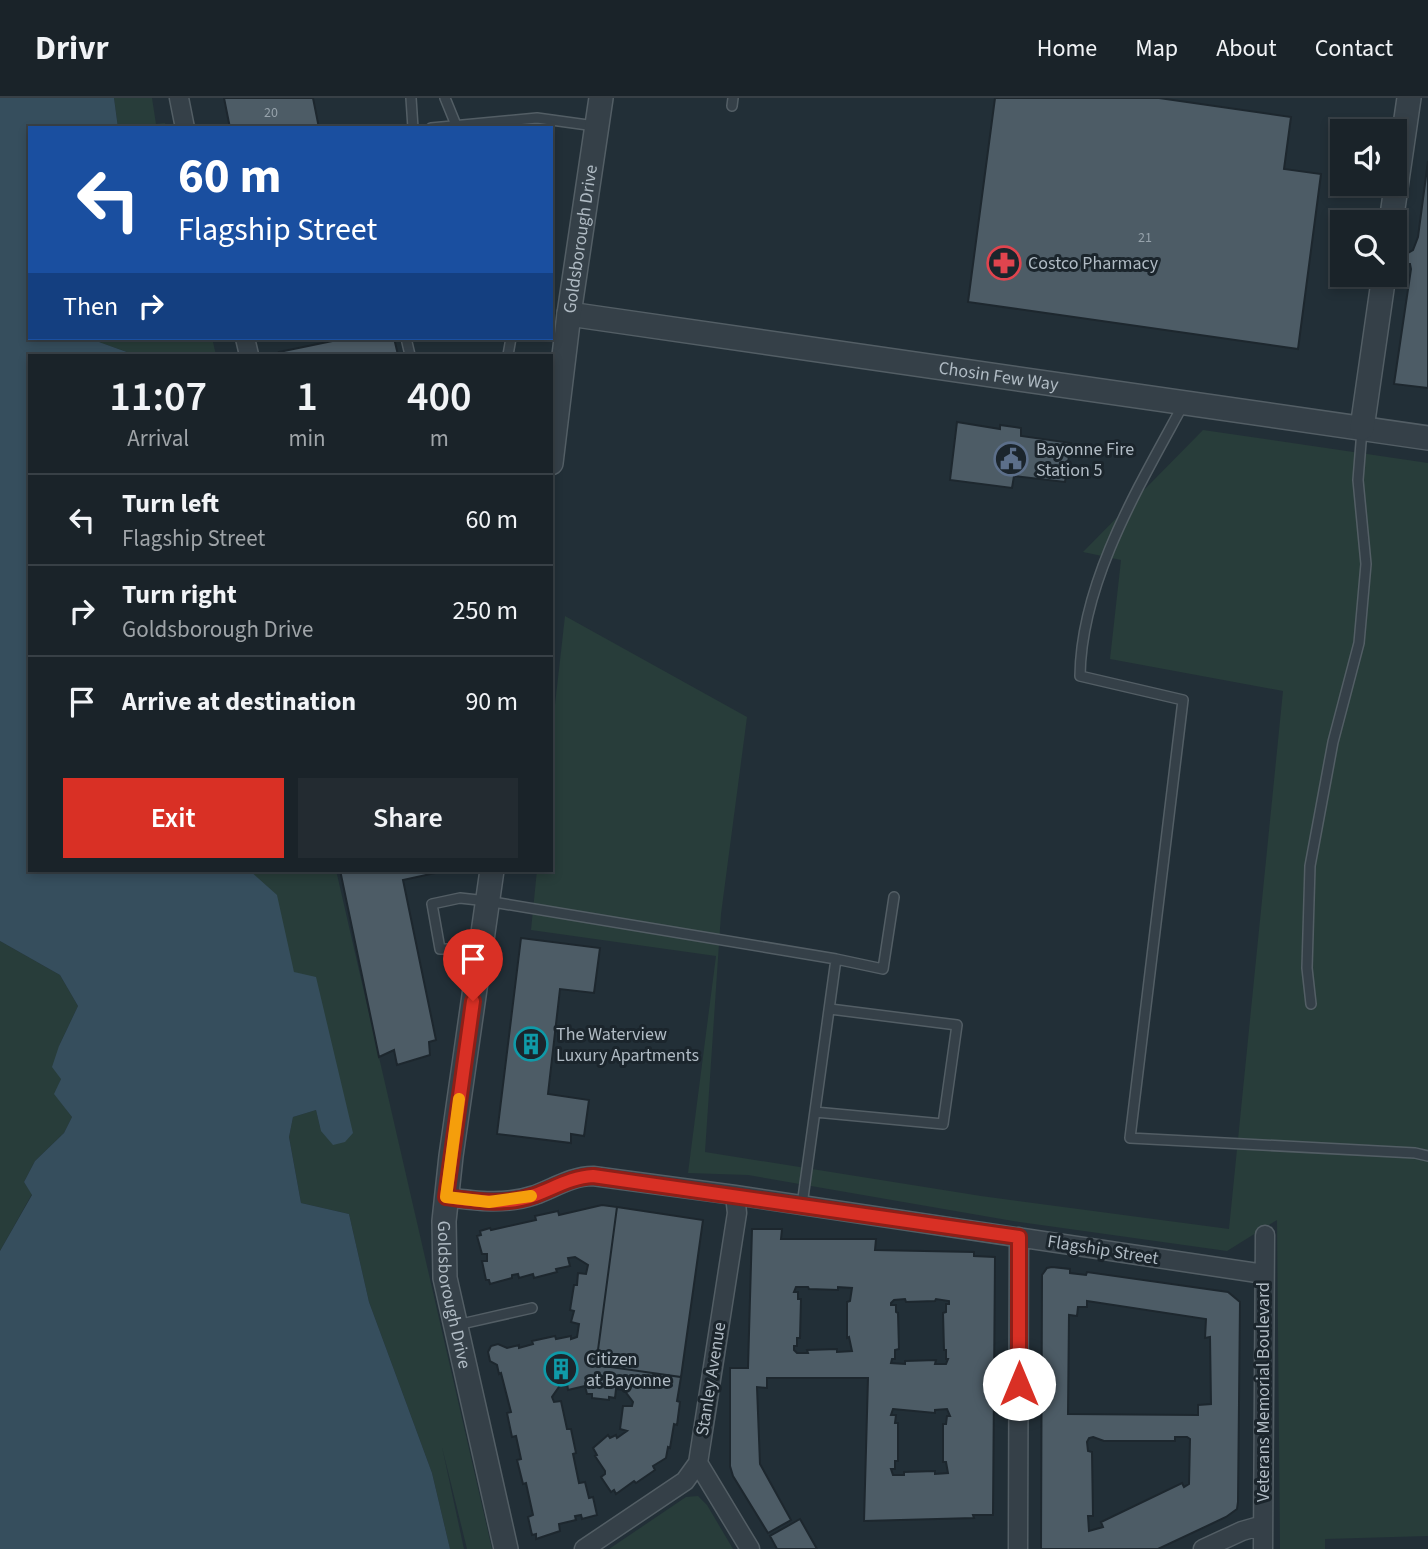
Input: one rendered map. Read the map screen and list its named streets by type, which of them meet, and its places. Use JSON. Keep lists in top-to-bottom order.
{
  "streets": {
    "street": [
      "Goldsborough Drive",
      "Chosin Few Way",
      "Flagship Street",
      "Stanley Avenue",
      "Veterans Memorial Boulevard"
    ]
  },
  "crossings": [
    ["Goldsborough Drive", "Chosin Few Way"],
    ["Goldsborough Drive", "Flagship Street"],
    ["Flagship Street", "Stanley Avenue"],
    ["Flagship Street", "Veterans Memorial Boulevard"]
  ],
  "places": {
    "pharmacy": ["Costco Pharmacy"],
    "public building": ["Bayonne Fire Station 5"],
    "building": ["The Waterview Luxury Apartments", "Citizen at Bayonne"]
  },
  "house_numbers": ["20", "21"],
  "page": {
    "header": "Drivr",
    "nav": [
      "Home",
      "Map",
      "About",
      "Contact"
    ],
    "turn": ["60 m", "Flagship Street"],
    "then": "Then",
    "eta": [
      "11:07",
      "Arrival",
      "1",
      "min",
      "400",
      "m"
    ],
    "list": [
      {
        "name": "Turn left",
        "note": "Flagship Street",
        "value": "60 m"
      },
      {
        "name": "Turn right",
        "note": "Goldsborough Drive",
        "value": "250 m"
      },
      {
        "name": "Arrive at destination",
        "value": "90 m"
      }
    ],
    "buttons": ["Exit", "Share"]
  }
}
